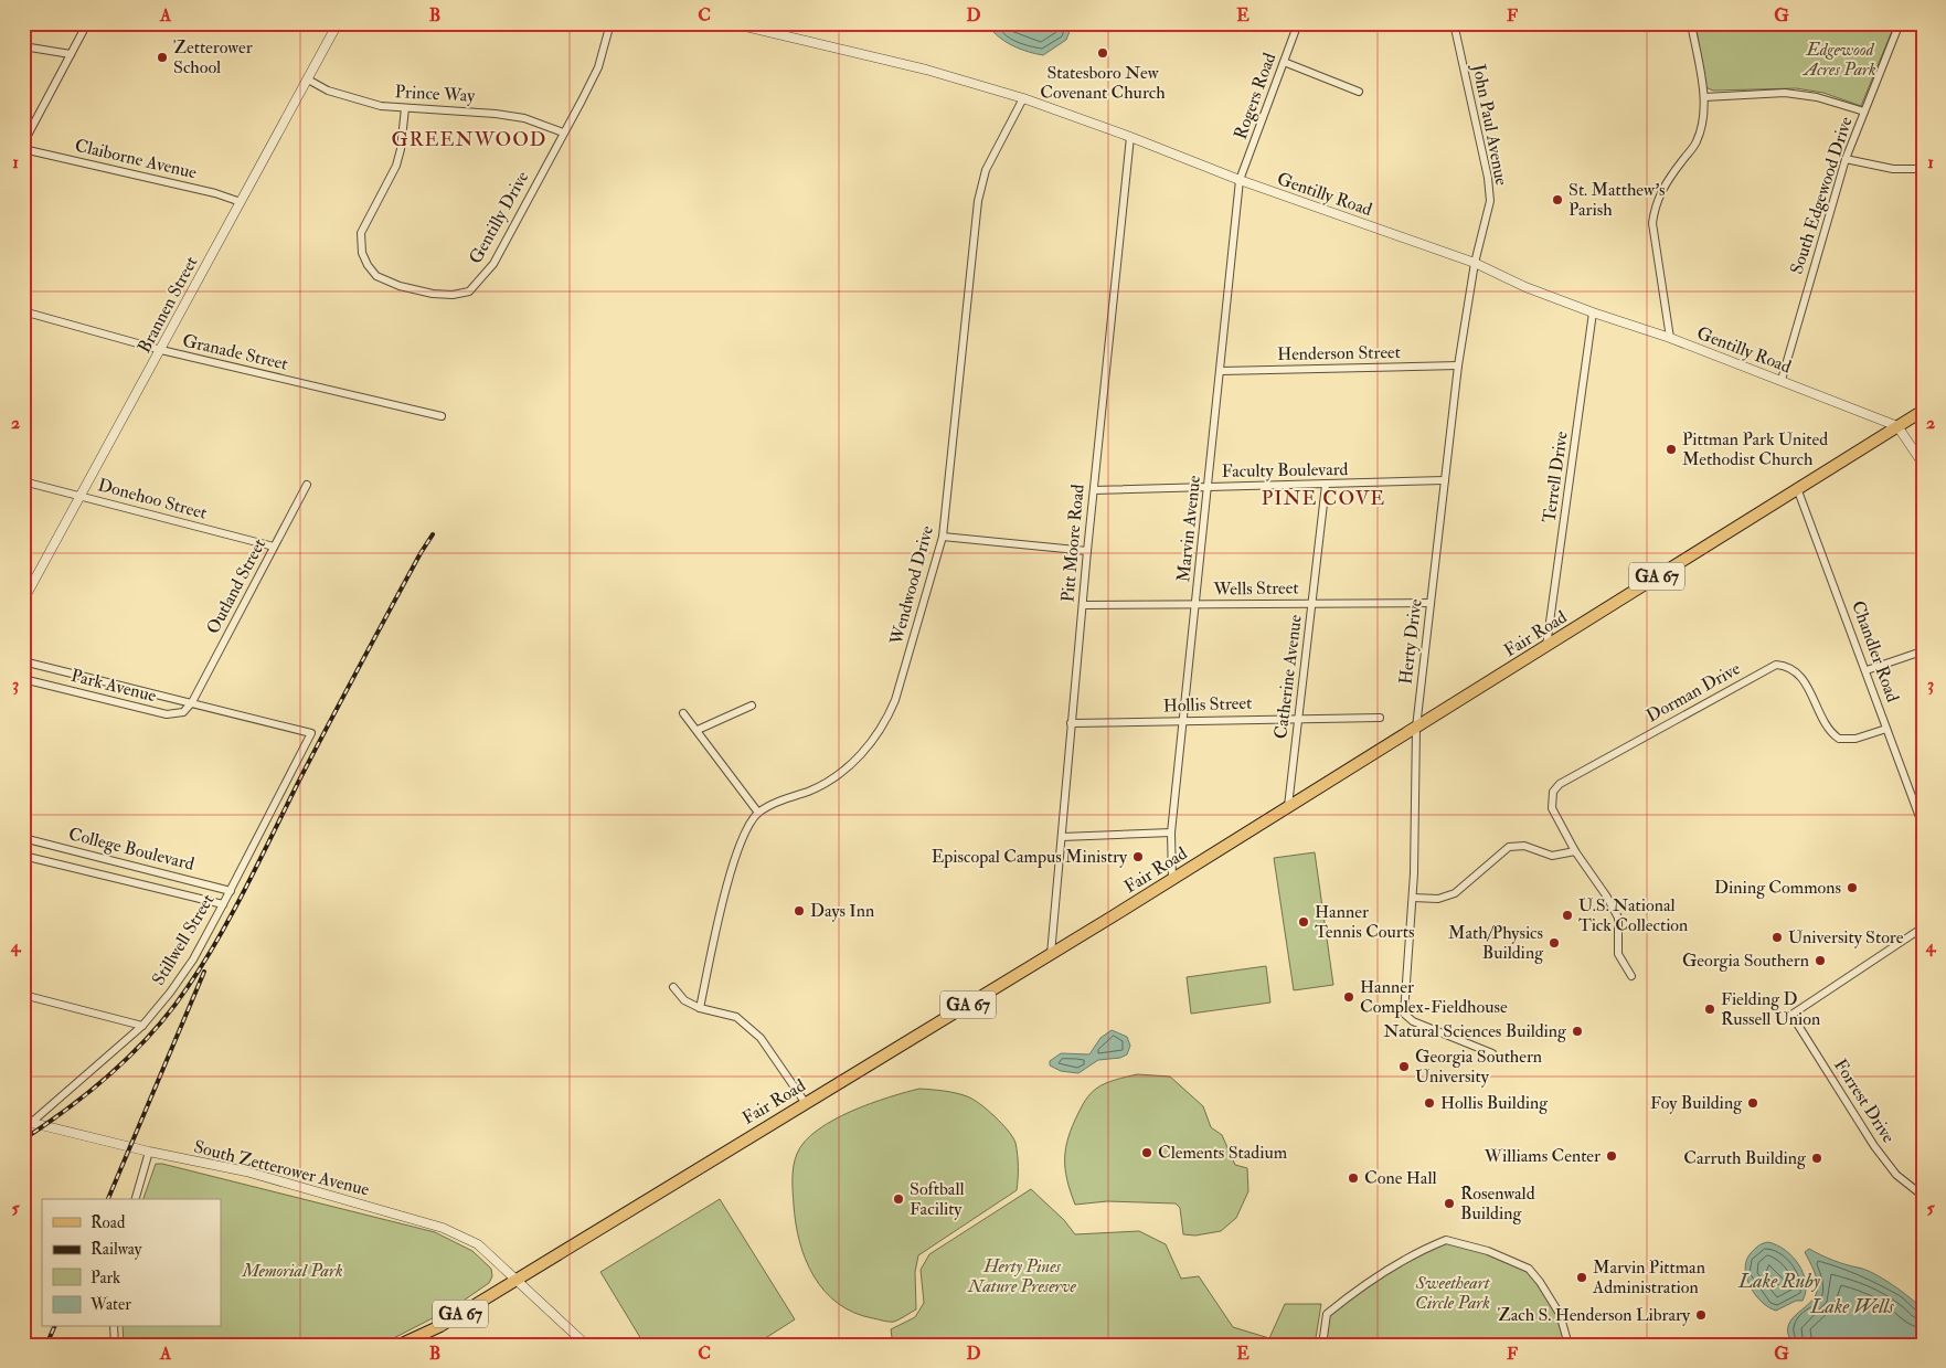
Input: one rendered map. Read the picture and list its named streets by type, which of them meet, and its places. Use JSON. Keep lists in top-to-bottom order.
{
  "streets": {
    "main road": ["GA 67", "Fair Road"],
    "street": [
      "Prince Way",
      "Rogers Road",
      "John Paul Avenue",
      "Claiborne Avenue",
      "Gentilly Road",
      "South Edgewood Drive",
      "Gentilly Drive",
      "Brannen Street",
      "Granade Street",
      "Henderson Street",
      "Faculty Boulevard",
      "Terrell Drive",
      "Donehoo Street",
      "Marvin Avenue",
      "Pitt Moore Road",
      "Wendwood Drive",
      "Outland Street",
      "Wells Street",
      "Herty Drive",
      "Chandler Road",
      "Catherine Avenue",
      "Park Avenue",
      "Dorman Drive",
      "Hollis Street",
      "College Boulevard",
      "Stillwell Street",
      "Forrest Drive",
      "South Zetterower Avenue"
    ]
  },
  "crossings": [
    ["Prince Way", "Gentilly Drive"],
    ["Prince Way", "Brannen Street"],
    ["Rogers Road", "Gentilly Road"],
    ["Rogers Road", "Marvin Avenue"],
    ["John Paul Avenue", "Gentilly Road"],
    ["John Paul Avenue", "Herty Drive"],
    ["Claiborne Avenue", "Brannen Street"],
    ["Gentilly Road", "South Edgewood Drive"],
    ["Gentilly Road", "Terrell Drive"],
    ["Gentilly Road", "Marvin Avenue"],
    ["Gentilly Road", "Pitt Moore Road"],
    ["Gentilly Road", "Wendwood Drive"],
    ["Gentilly Road", "Fair Road"],
    ["Gentilly Road", "Herty Drive"],
    ["Brannen Street", "Granade Street"],
    ["Brannen Street", "Donehoo Street"],
    ["Henderson Street", "Marvin Avenue"],
    ["Henderson Street", "Herty Drive"],
    ["Faculty Boulevard", "Marvin Avenue"],
    ["Faculty Boulevard", "Pitt Moore Road"],
    ["Faculty Boulevard", "Herty Drive"],
    ["Faculty Boulevard", "Catherine Avenue"],
    ["Terrell Drive", "Fair Road"],
    ["Donehoo Street", "Outland Street"],
    ["Marvin Avenue", "Wells Street"],
    ["Marvin Avenue", "Fair Road"],
    ["Marvin Avenue", "Hollis Street"],
    ["Pitt Moore Road", "Wells Street"],
    ["Pitt Moore Road", "Fair Road"],
    ["Pitt Moore Road", "Hollis Street"],
    ["Outland Street", "Park Avenue"],
    ["Wells Street", "Herty Drive"],
    ["Wells Street", "Catherine Avenue"],
    ["Fair Road", "Herty Drive"],
    ["Fair Road", "Chandler Road"],
    ["Fair Road", "Catherine Avenue"],
    ["Fair Road", "South Zetterower Avenue"],
    ["Chandler Road", "Dorman Drive"],
    ["Catherine Avenue", "Hollis Street"],
    ["Park Avenue", "Stillwell Street"],
    ["College Boulevard", "Stillwell Street"],
    ["Stillwell Street", "South Zetterower Avenue"]
  ],
  "districts": ["GREENWOOD", "PINE COVE"],
  "water": ["Lake Ruby", "Lake Wells"],
  "parks": [
    "Edgewood Acres Park",
    "Herty Pines Nature Preserve",
    "Memorial Park",
    "Sweetheart Circle Park"
  ],
  "places": [
    "Statesboro New Covenant Church",
    "Zetterower School",
    "St. Matthew's Parish",
    "Pittman Park United Methodist Church",
    "Episcopal Campus Ministry",
    "Dining Commons",
    "Days Inn",
    "U.S. National Tick Collection",
    "Hanner Tennis Courts",
    "University Store",
    "Math/Physics Building",
    "Georgia Southern",
    "Hanner Complex-Fieldhouse",
    "Fielding D Russell Union",
    "Natural Sciences Building",
    "Georgia Southern University",
    "Hollis Building",
    "Foy Building",
    "Clements Stadium",
    "Williams Center",
    "Carruth Building",
    "Cone Hall",
    "Softball Facility",
    "Rosenwald Building",
    "Marvin Pittman Administration",
    "Zach S. Henderson Library"
  ],
  "legend": [
    "Road",
    "Railway",
    "Park",
    "Water"
  ],
  "grid": {
    "columns": [
      "A",
      "B",
      "C",
      "D",
      "E",
      "F",
      "G"
    ],
    "rows": [
      "1",
      "2",
      "3",
      "4",
      "5"
    ]
  }
}
